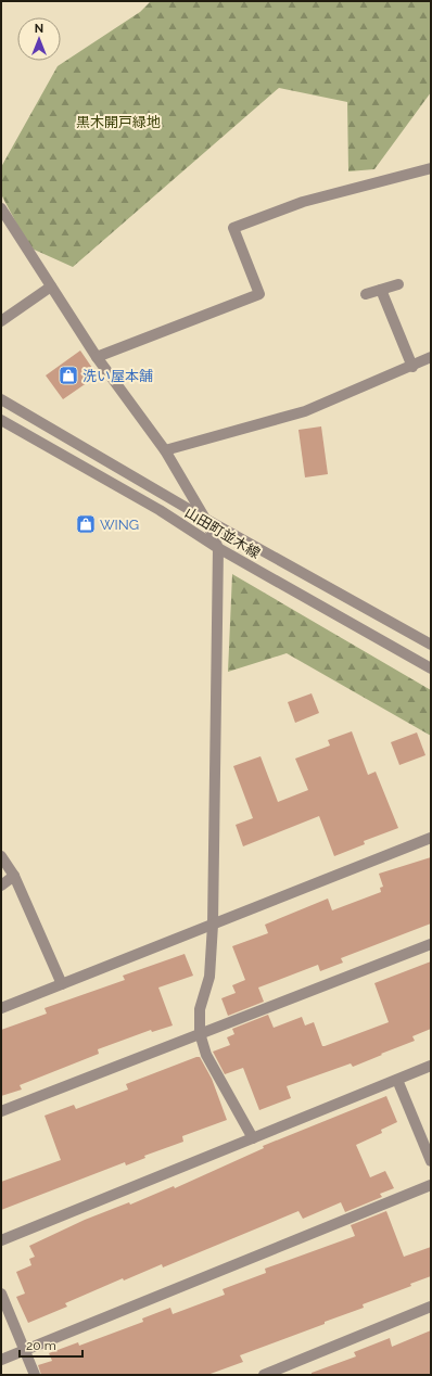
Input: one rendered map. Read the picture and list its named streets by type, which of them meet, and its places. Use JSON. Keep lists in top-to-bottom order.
{
  "streets": {
    "street": ["山田町並木線"]
  },
  "parks": ["黒木開戸緑地"],
  "places": {
    "shop": ["洗い屋本舗", "WING"]
  },
  "scale_bar": "20 m",
  "north": "top"
}
